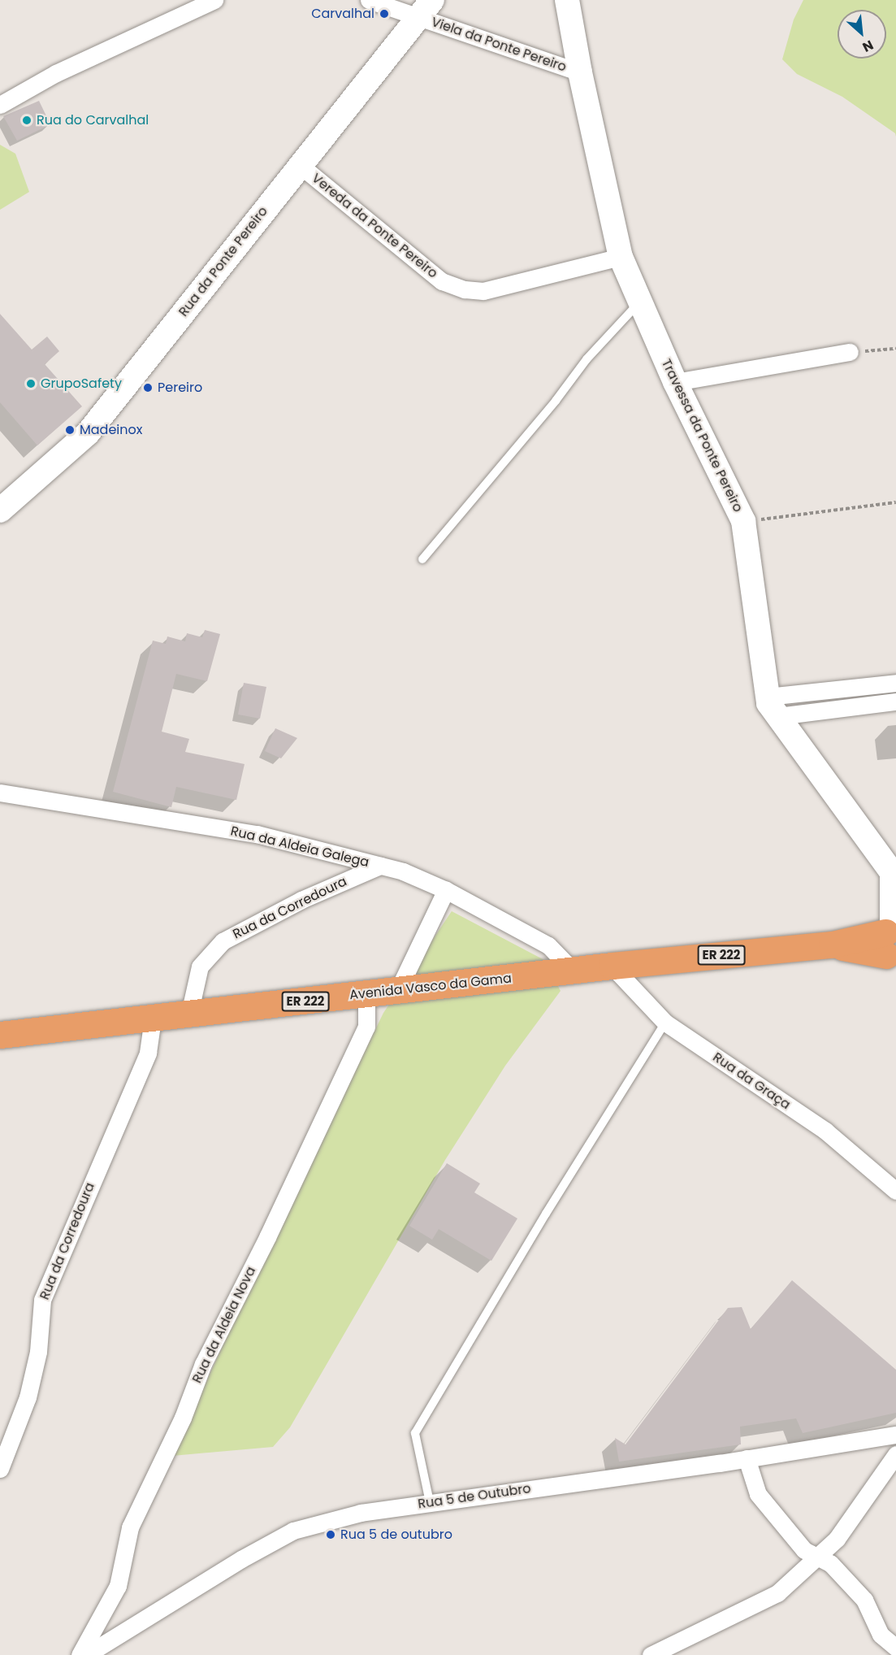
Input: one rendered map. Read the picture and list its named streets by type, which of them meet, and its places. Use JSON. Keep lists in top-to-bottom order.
{
  "streets": {
    "main road": ["ER 222", "Avenida Vasco da Gama"],
    "street": [
      "Viela da Ponte Pereiro",
      "Vereda da Ponte Pereiro",
      "Rua da Ponte Pereiro",
      "Travessa da Ponte Pereiro",
      "Rua da Aldeia Galega",
      "Rua da Corredoura",
      "Rua da Graça",
      "Rua da Aldeia Nova",
      "Rua 5 de Outubro"
    ]
  },
  "crossings": [
    ["Viela da Ponte Pereiro", "Rua da Ponte Pereiro"],
    ["Viela da Ponte Pereiro", "Travessa da Ponte Pereiro"],
    ["Vereda da Ponte Pereiro", "Rua da Ponte Pereiro"],
    ["Vereda da Ponte Pereiro", "Travessa da Ponte Pereiro"],
    ["Travessa da Ponte Pereiro", "Avenida Vasco da Gama"],
    ["Rua da Aldeia Galega", "Rua da Corredoura"],
    ["Rua da Aldeia Galega", "Avenida Vasco da Gama"],
    ["Rua da Corredoura", "Avenida Vasco da Gama"],
    ["Avenida Vasco da Gama", "Rua da Graça"],
    ["Avenida Vasco da Gama", "Rua da Aldeia Nova"]
  ],
  "places": [
    "Carvalhal",
    "Rua do Carvalhal",
    "GrupoSafety",
    "Pereiro",
    "Madeinox",
    "Rua 5 de outubro"
  ],
  "north": "bottom right"
}
